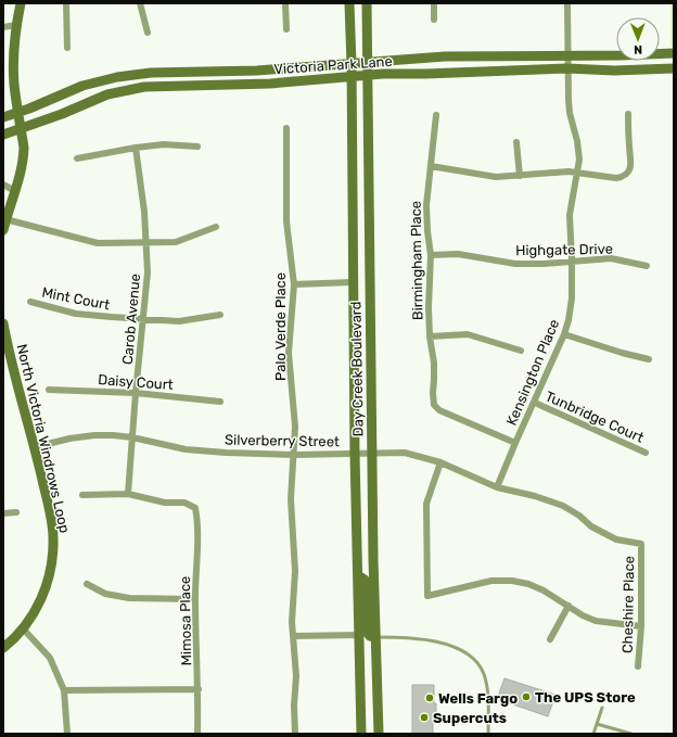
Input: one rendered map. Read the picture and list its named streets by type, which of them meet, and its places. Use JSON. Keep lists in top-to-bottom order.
{
  "streets": {
    "street": [
      "Victoria Park Lane",
      "Highgate Drive",
      "Birmingham Place",
      "Mint Court",
      "Carob Avenue",
      "Palo Verde Place",
      "Day Creek Boulevard",
      "Kensington Place",
      "Daisy Court",
      "Tunbridge Court",
      "North Victoria Windrows Loop",
      "Silverberry Street",
      "Cheshire Place",
      "Mimosa Place"
    ]
  },
  "crossings": [
    ["Victoria Park Lane", "Day Creek Boulevard"],
    ["Victoria Park Lane", "Kensington Place"],
    ["Highgate Drive", "Birmingham Place"],
    ["Highgate Drive", "Kensington Place"],
    ["Birmingham Place", "Kensington Place"],
    ["Mint Court", "Carob Avenue"],
    ["Carob Avenue", "Daisy Court"],
    ["Carob Avenue", "Silverberry Street"],
    ["Carob Avenue", "Mimosa Place"],
    ["Palo Verde Place", "Silverberry Street"],
    ["Day Creek Boulevard", "Silverberry Street"],
    ["Kensington Place", "Tunbridge Court"],
    ["Kensington Place", "Silverberry Street"],
    ["North Victoria Windrows Loop", "Silverberry Street"],
    ["Silverberry Street", "Cheshire Place"]
  ],
  "places": ["The UPS Store", "Wells Fargo", "Supercuts"],
  "north": "bottom"
}
